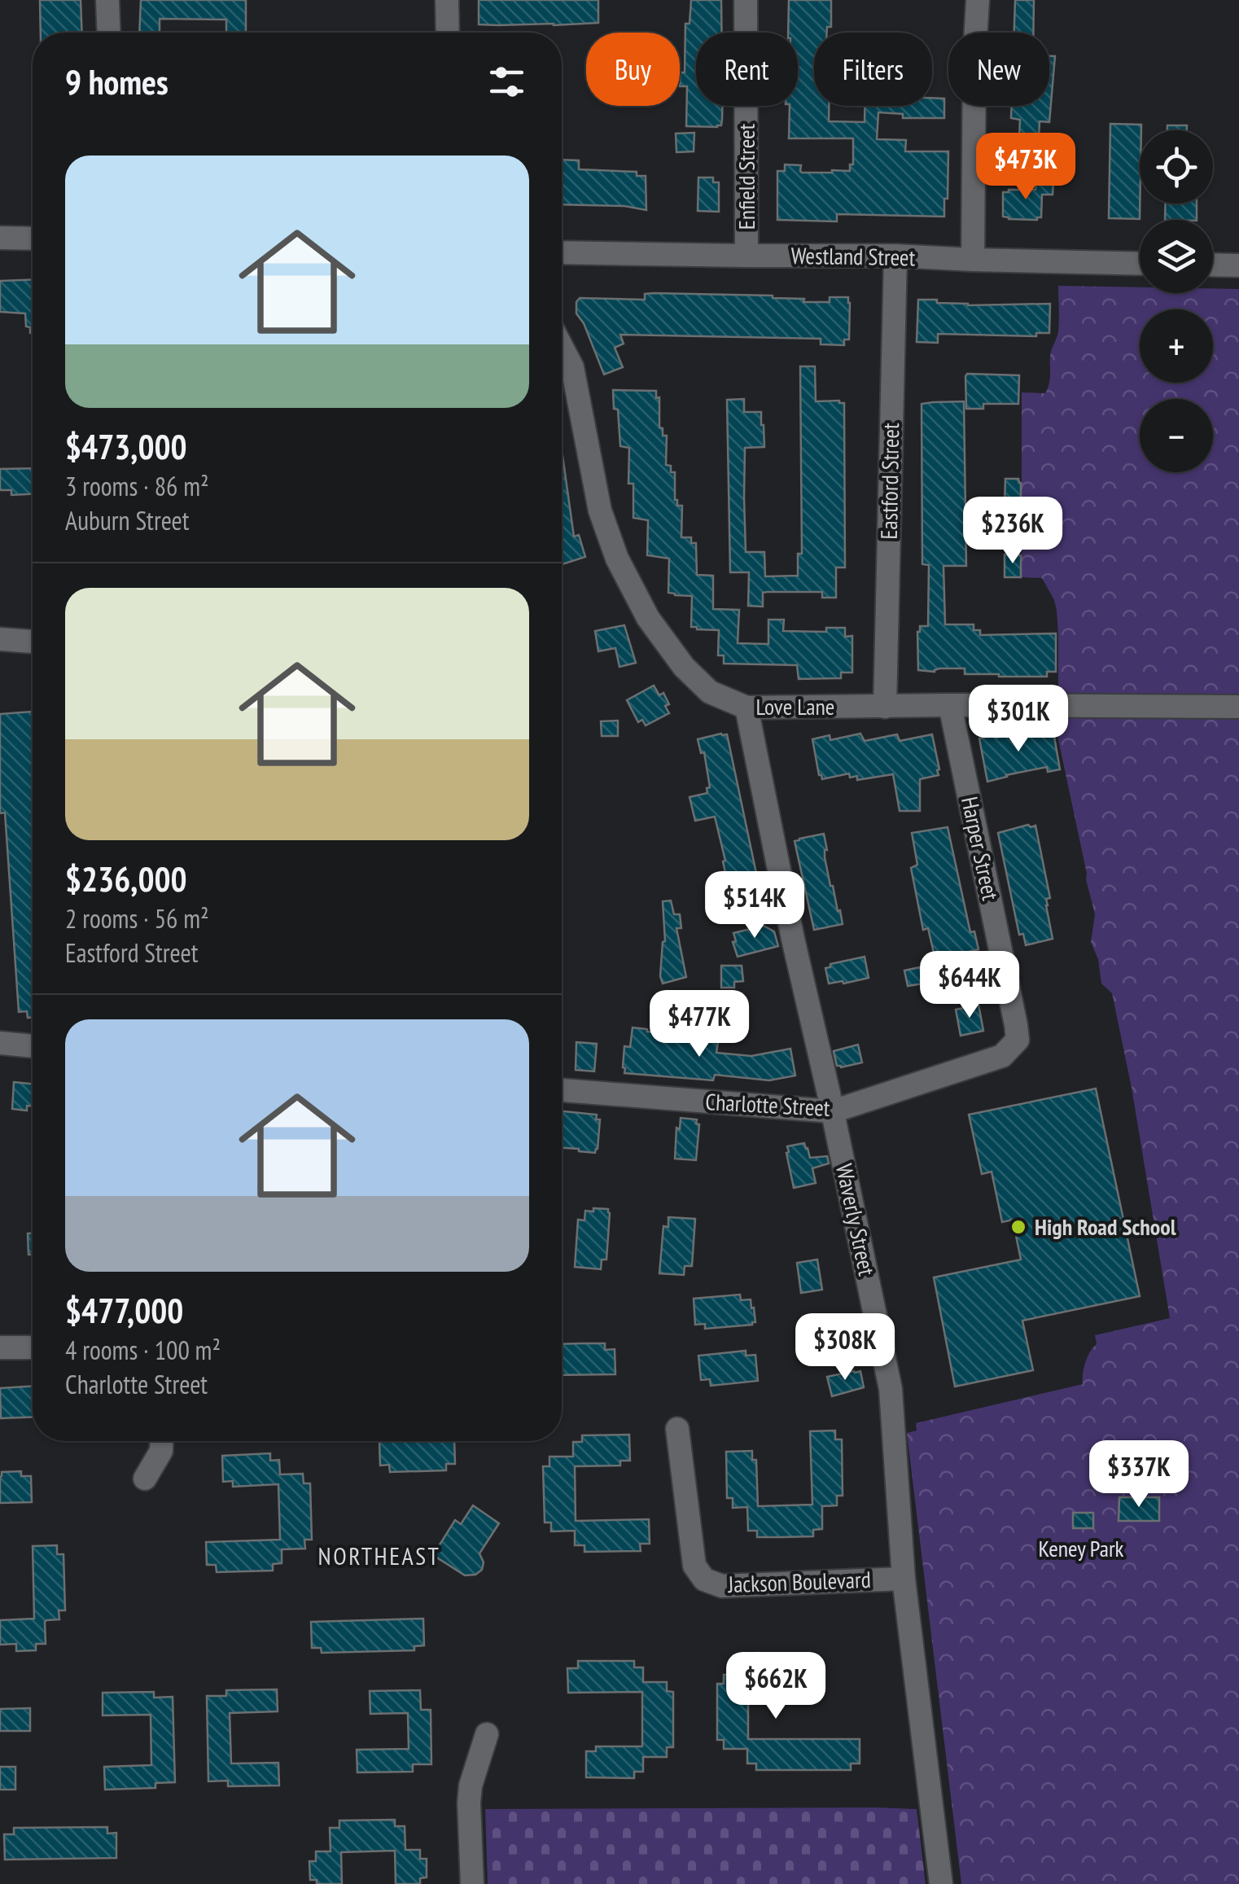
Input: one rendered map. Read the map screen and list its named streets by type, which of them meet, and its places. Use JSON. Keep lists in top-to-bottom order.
{
  "streets": {
    "street": [
      "Enfield Street",
      "Westland Street",
      "Eastford Street",
      "Love Lane",
      "Harper Street",
      "Charlotte Street",
      "Waverly Street",
      "Jackson Boulevard"
    ]
  },
  "crossings": [
    ["Enfield Street", "Westland Street"],
    ["Westland Street", "Eastford Street"],
    ["Eastford Street", "Love Lane"],
    ["Love Lane", "Harper Street"],
    ["Love Lane", "Waverly Street"],
    ["Harper Street", "Charlotte Street"],
    ["Charlotte Street", "Waverly Street"],
    ["Waverly Street", "Jackson Boulevard"]
  ],
  "districts": ["NORTHEAST"],
  "parks": ["Keney Park"],
  "places": ["High Road School"],
  "page": {
    "chip": [
      "Buy",
      "Rent",
      "Filters",
      "New"
    ],
    "heading": "9 homes",
    "map_buttons": ["+", "−"],
    "list": [
      {
        "name": "$473,000",
        "note": "3 rooms · 86 m² · Auburn Street"
      },
      {
        "name": "$236,000",
        "note": "2 rooms · 56 m² · Eastford Street"
      },
      {
        "name": "$477,000",
        "note": "4 rooms · 100 m² · Charlotte Street"
      }
    ],
    "price": [
      "$473K",
      "$236K",
      "$301K",
      "$514K",
      "$644K",
      "$477K",
      "$308K",
      "$337K",
      "$662K"
    ]
  }
}
